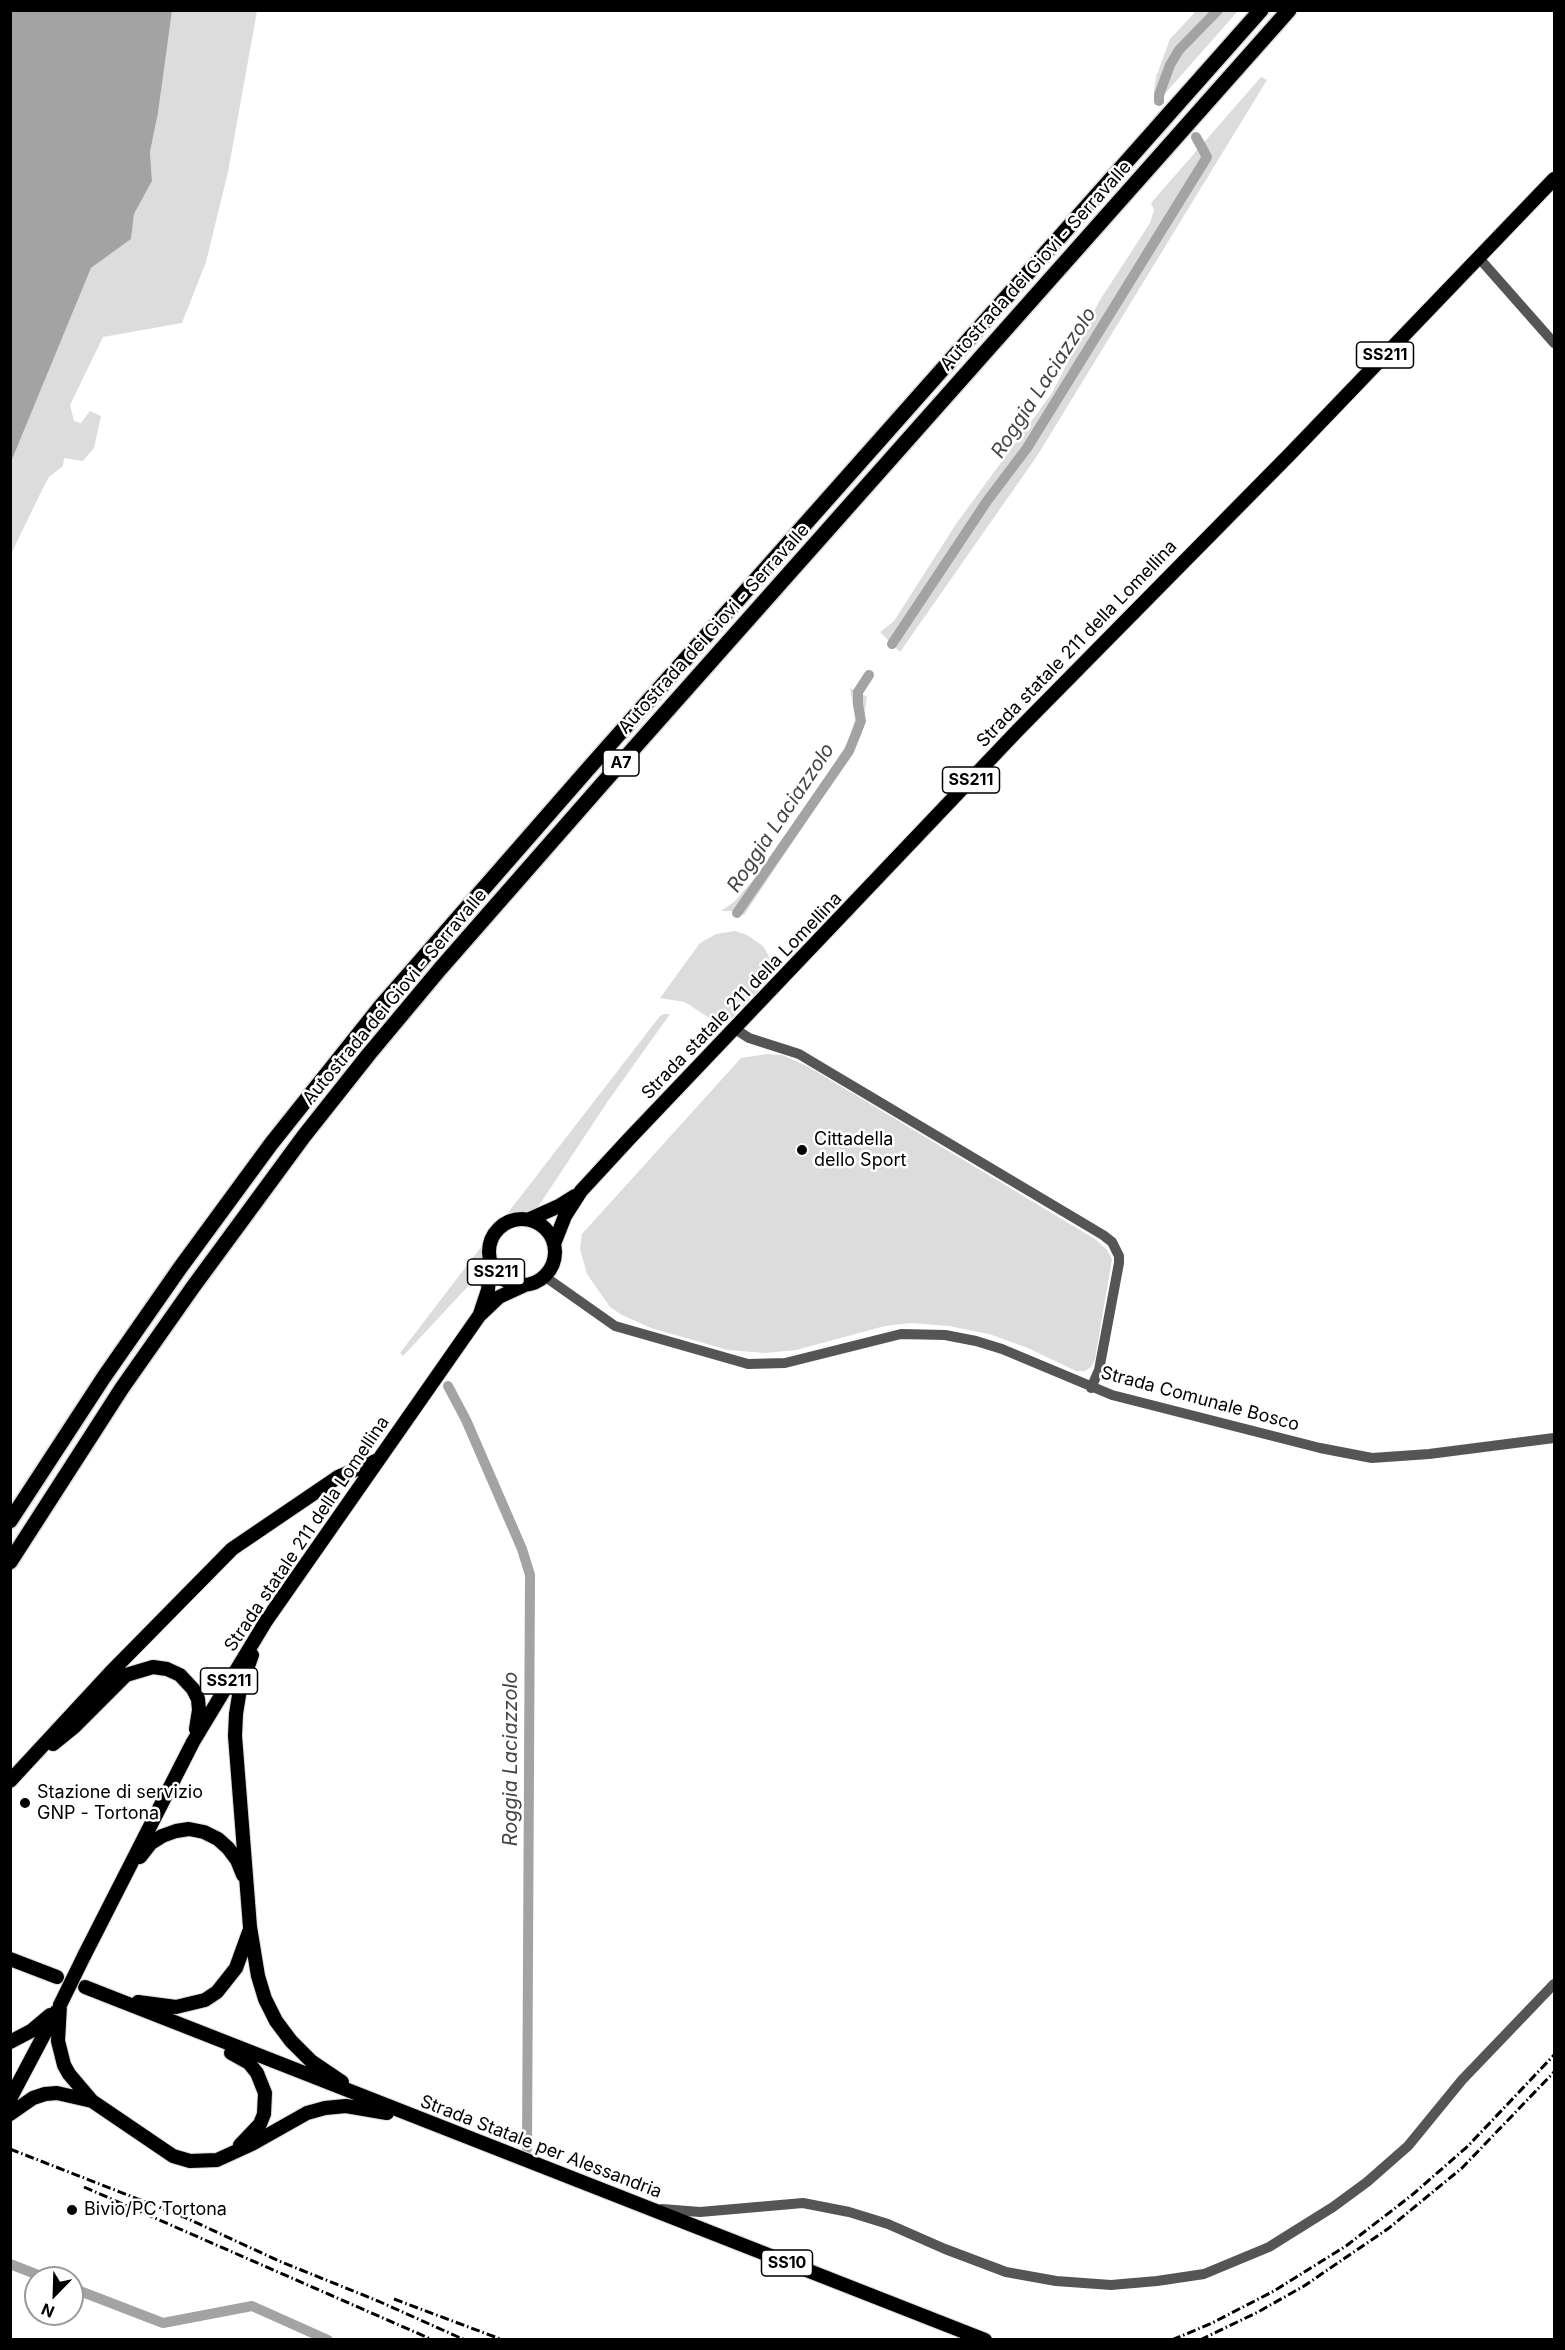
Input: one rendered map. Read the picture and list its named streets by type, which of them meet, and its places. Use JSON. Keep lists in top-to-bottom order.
{
  "streets": {
    "highway": ["Autostrada dei Giovi - Serravalle", "A7"],
    "main road": [
      "SS211",
      "Strada statale 211 della Lomellina",
      "Strada Statale per Alessandria",
      "SS10"
    ],
    "street": ["Strada Comunale Bosco"]
  },
  "crossings": [
    ["SS211", "Strada statale 211 della Lomellina"],
    ["SS211", "Strada Comunale Bosco"],
    ["Strada statale 211 della Lomellina", "Strada Comunale Bosco"]
  ],
  "water": ["Roggia Laciazzolo"],
  "places": ["Cittadella dello Sport", "Stazione di servizio GNP - Tortona", "Bivio/PC Tortona"],
  "north": "bottom left"
}
